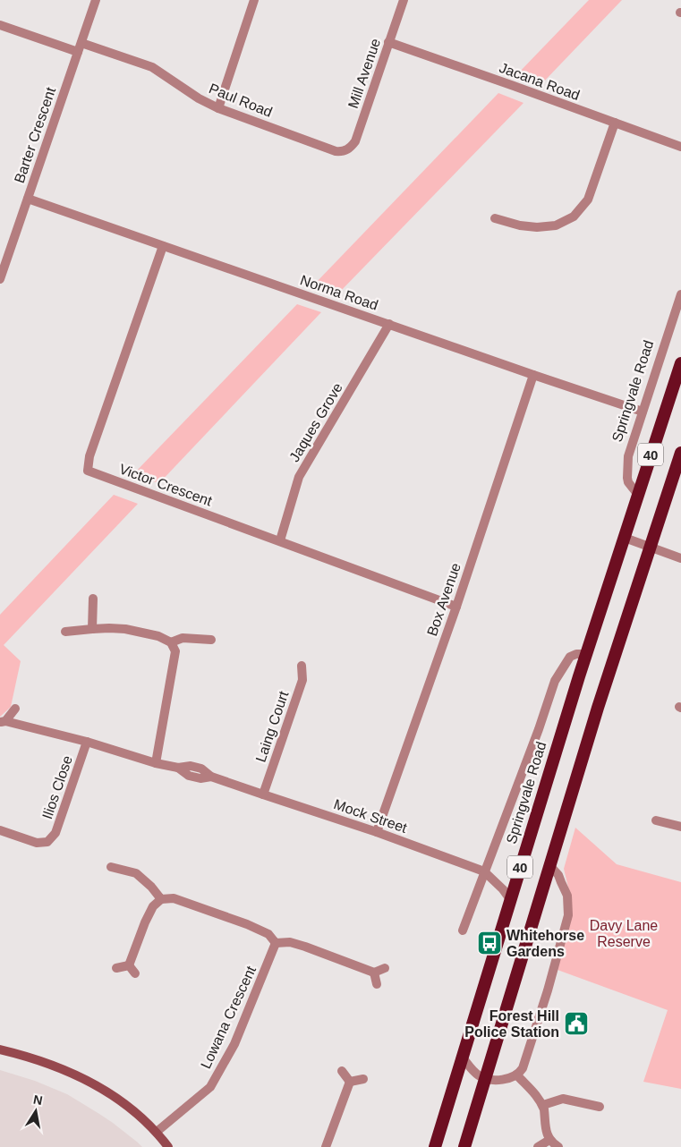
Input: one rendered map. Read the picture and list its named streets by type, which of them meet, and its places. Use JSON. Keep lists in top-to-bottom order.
{
  "streets": {
    "highway": ["Springvale Road", "40"],
    "street": [
      "Mill Avenue",
      "Jacana Road",
      "Paul Road",
      "Barter Crescent",
      "Norma Road",
      "Jaques Grove",
      "Victor Crescent",
      "Box Avenue",
      "Laing Court",
      "Ilios Close",
      "Mock Street",
      "Lowana Crescent"
    ]
  },
  "crossings": [
    ["Mill Avenue", "Jacana Road"],
    ["Mill Avenue", "Paul Road"],
    ["Paul Road", "Barter Crescent"],
    ["Barter Crescent", "Norma Road"],
    ["Norma Road", "Springvale Road"],
    ["Norma Road", "Jaques Grove"],
    ["Norma Road", "Victor Crescent"],
    ["Norma Road", "Box Avenue"],
    ["Springvale Road", "Mock Street"],
    ["Jaques Grove", "Victor Crescent"],
    ["Victor Crescent", "Box Avenue"],
    ["Box Avenue", "Mock Street"],
    ["Laing Court", "Mock Street"],
    ["Ilios Close", "Mock Street"]
  ],
  "parks": ["Davy Lane Reserve"],
  "places": {
    "bus stop": ["Whitehorse Gardens"],
    "public building": ["Forest Hill Police Station"]
  },
  "north": "top"
}
